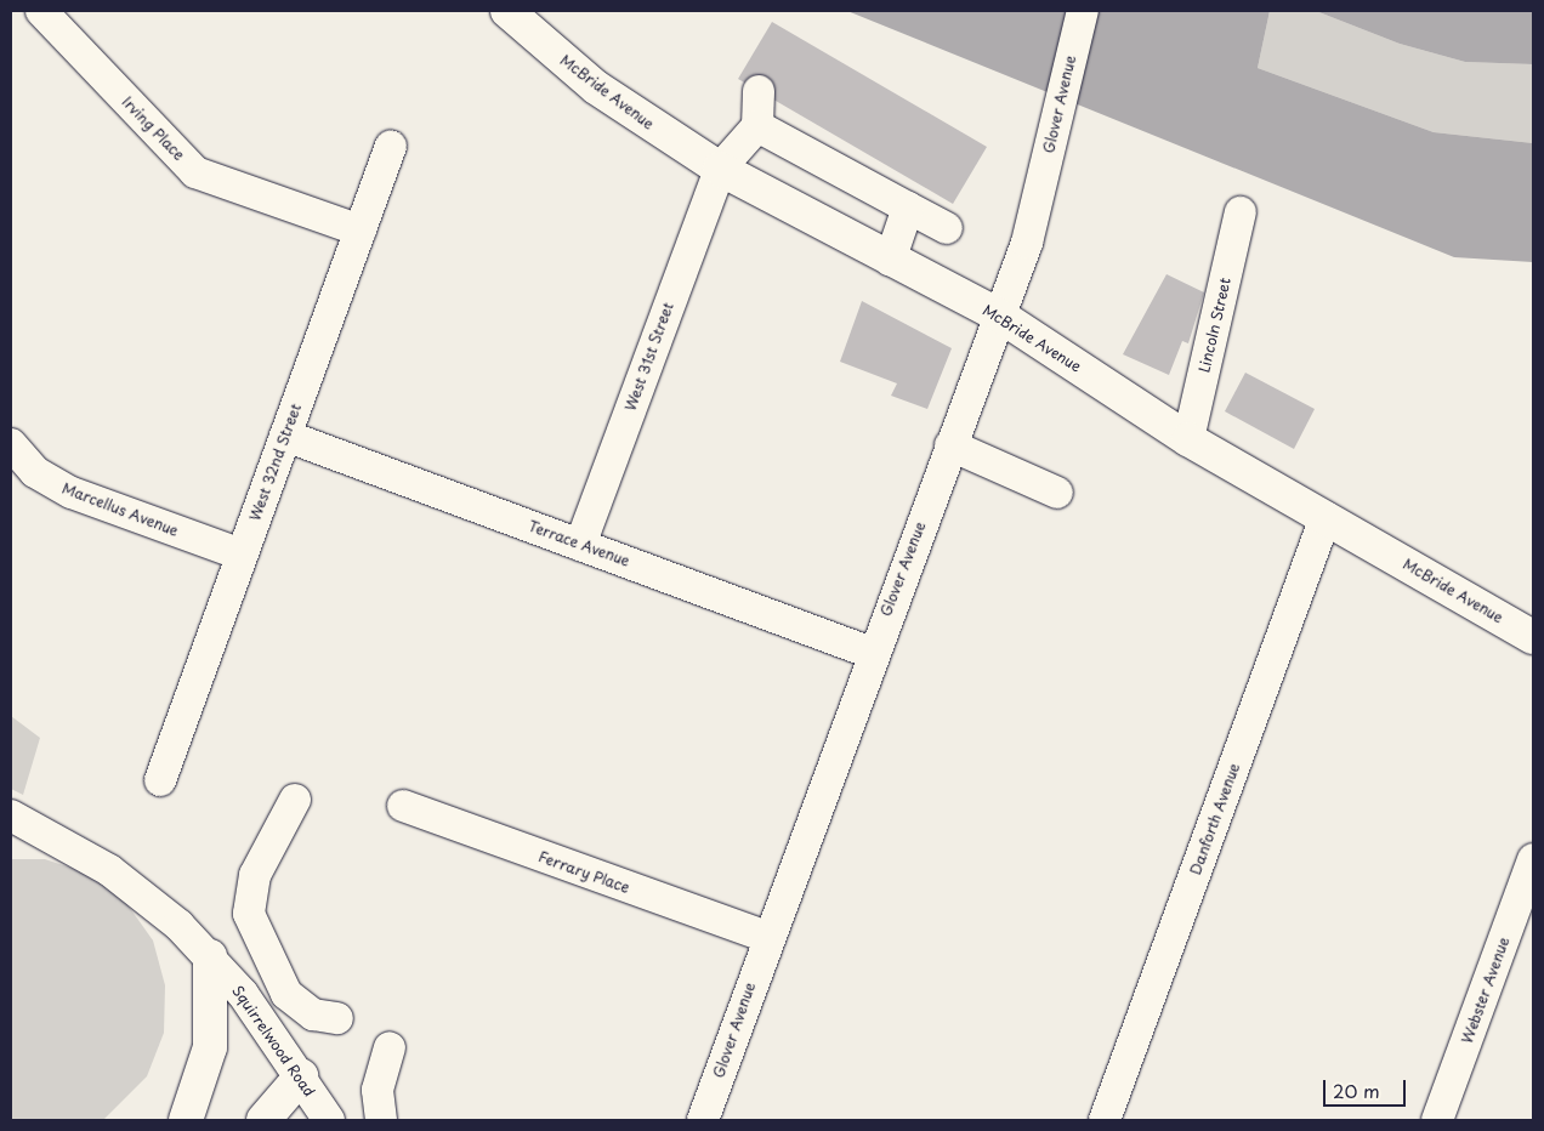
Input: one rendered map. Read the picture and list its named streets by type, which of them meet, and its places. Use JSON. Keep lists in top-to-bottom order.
{
  "streets": {
    "main road": ["McBride Avenue"],
    "street": [
      "Glover Avenue",
      "Irving Place",
      "Lincoln Street",
      "West 31st Street",
      "West 32nd Street",
      "Marcellus Avenue",
      "Terrace Avenue",
      "Danforth Avenue",
      "Ferrary Place",
      "Webster Avenue",
      "Squirrelwood Road"
    ]
  },
  "crossings": [
    ["McBride Avenue", "Glover Avenue"],
    ["McBride Avenue", "Lincoln Street"],
    ["McBride Avenue", "West 31st Street"],
    ["McBride Avenue", "Danforth Avenue"],
    ["Glover Avenue", "Terrace Avenue"],
    ["Glover Avenue", "Ferrary Place"],
    ["Irving Place", "West 32nd Street"],
    ["West 31st Street", "Terrace Avenue"],
    ["West 32nd Street", "Marcellus Avenue"],
    ["West 32nd Street", "Terrace Avenue"]
  ],
  "scale_bar": "20 m"
}
